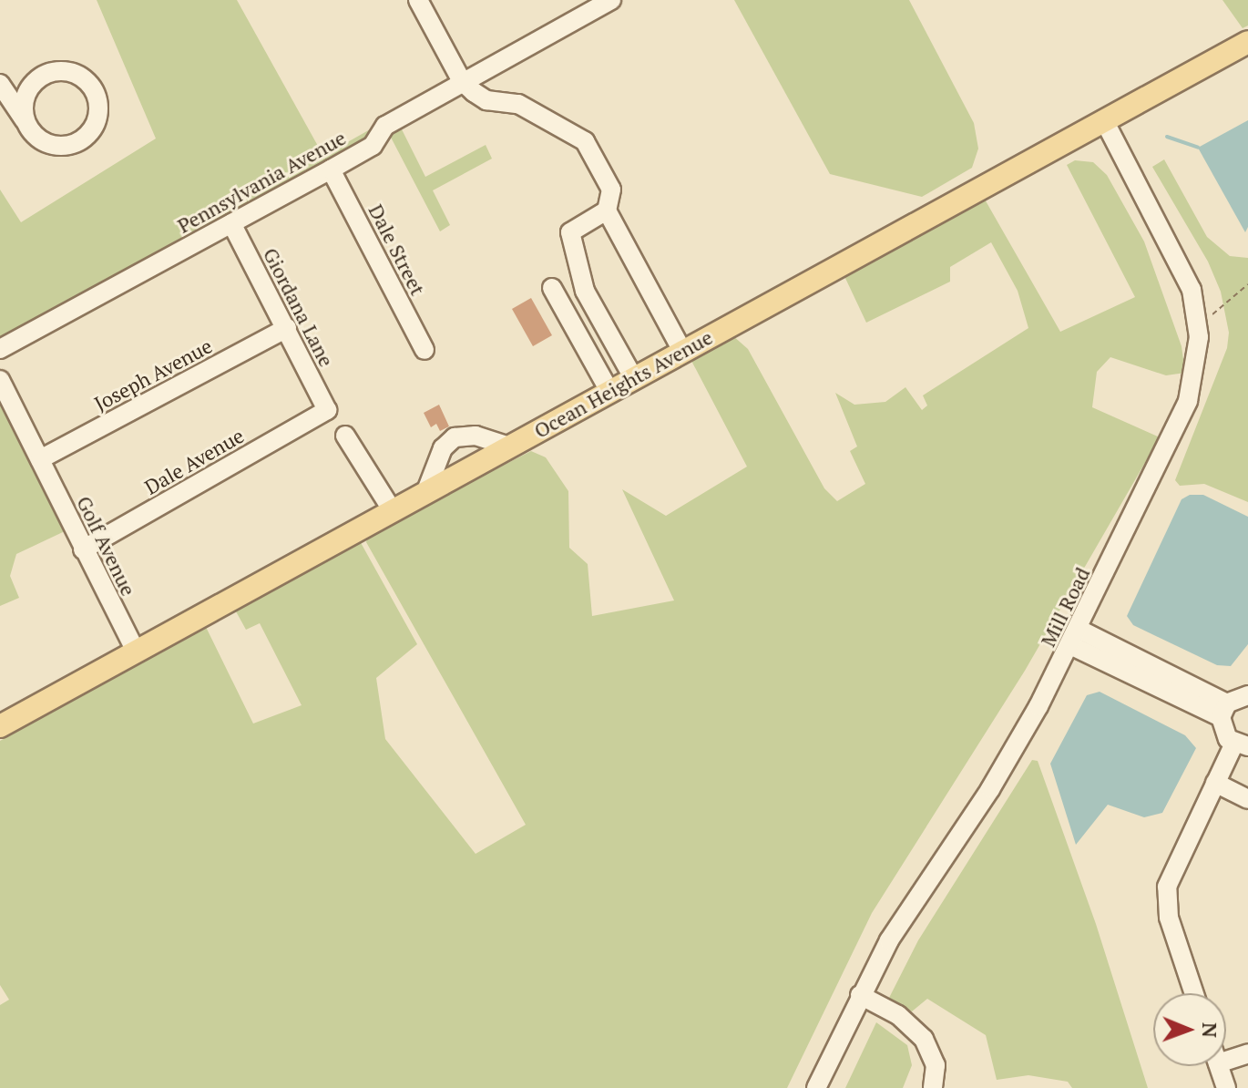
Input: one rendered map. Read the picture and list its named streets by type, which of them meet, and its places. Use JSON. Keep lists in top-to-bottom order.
{
  "streets": {
    "main road": ["Ocean Heights Avenue"],
    "street": [
      "Pennsylvania Avenue",
      "Dale Street",
      "Giordana Lane",
      "Joseph Avenue",
      "Dale Avenue",
      "Golf Avenue",
      "Mill Road"
    ]
  },
  "crossings": [
    ["Pennsylvania Avenue", "Dale Street"],
    ["Pennsylvania Avenue", "Giordana Lane"],
    ["Giordana Lane", "Joseph Avenue"],
    ["Giordana Lane", "Dale Avenue"],
    ["Joseph Avenue", "Golf Avenue"],
    ["Ocean Heights Avenue", "Golf Avenue"],
    ["Ocean Heights Avenue", "Mill Road"],
    ["Dale Avenue", "Golf Avenue"]
  ],
  "north": "right"
}
